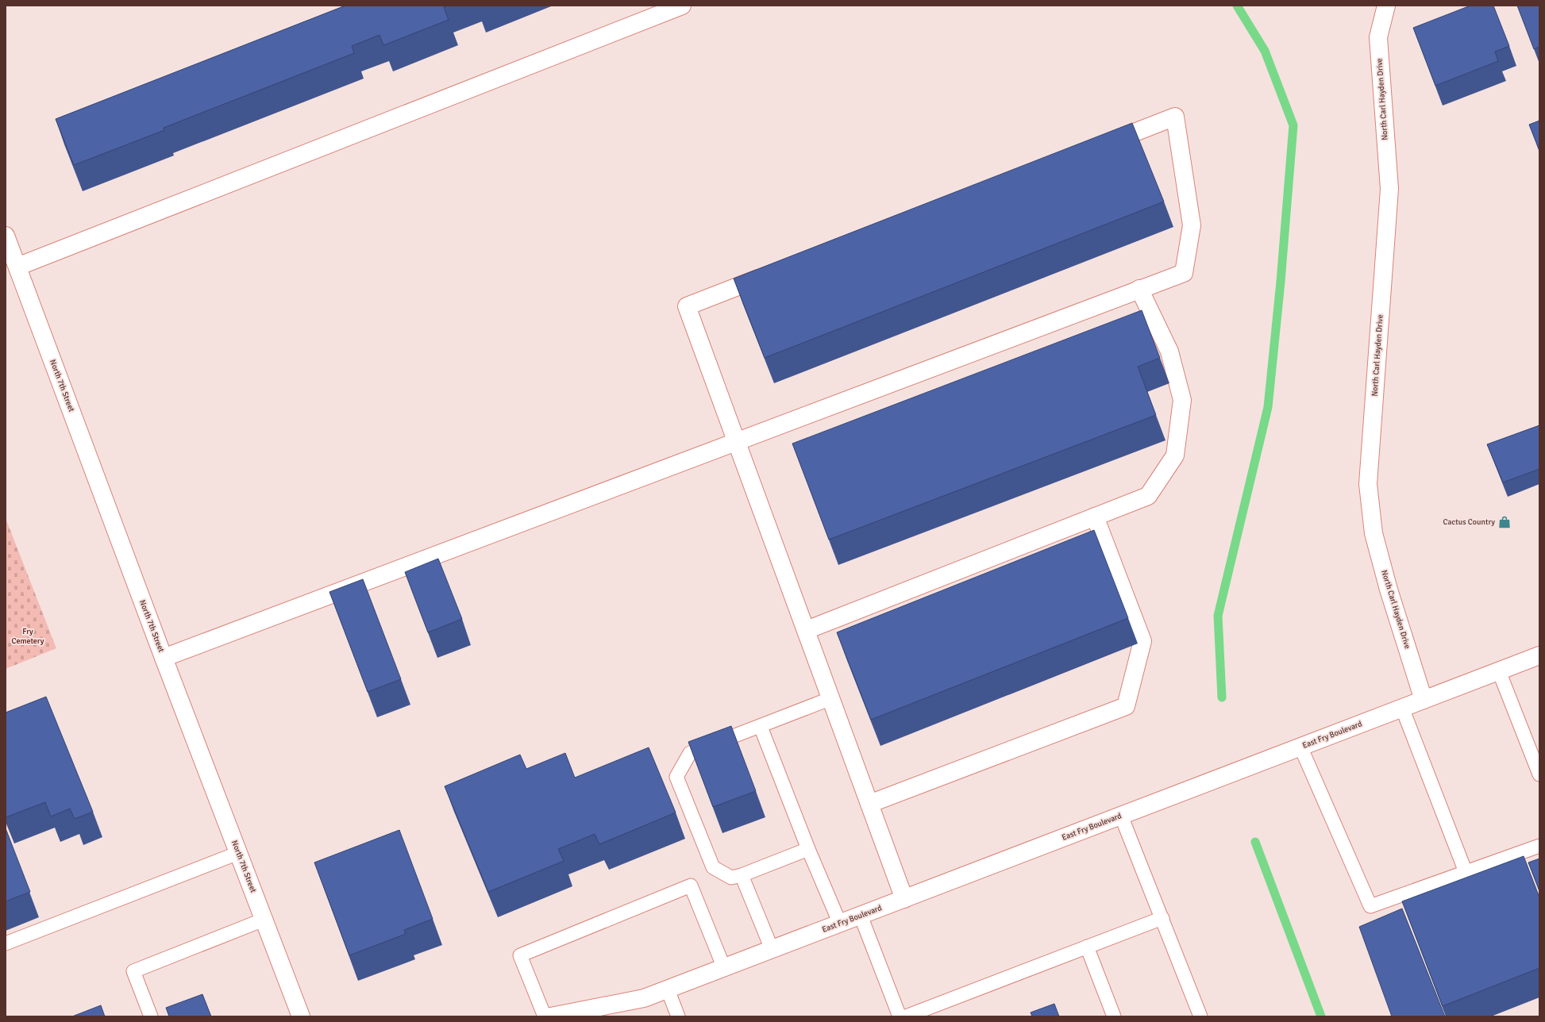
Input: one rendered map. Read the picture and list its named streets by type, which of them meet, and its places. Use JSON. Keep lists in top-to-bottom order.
{
  "streets": {
    "street": ["North Carl Hayden Drive", "North 7th Street", "East Fry Boulevard"]
  },
  "crossings": [
    ["North Carl Hayden Drive", "East Fry Boulevard"]
  ],
  "parks": ["Fry Cemetery"],
  "places": {
    "shop": ["Cactus Country"]
  }
}
